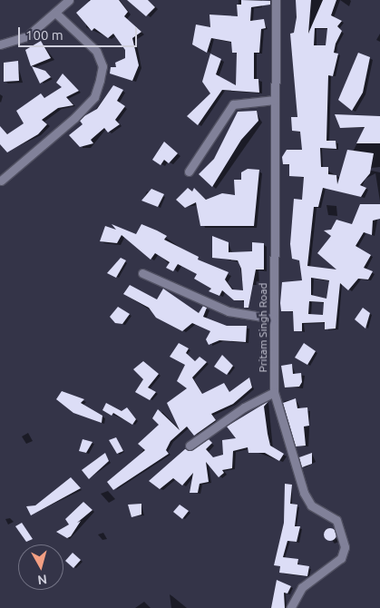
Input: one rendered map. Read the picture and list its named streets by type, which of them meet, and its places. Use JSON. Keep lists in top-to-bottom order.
{
  "streets": {
    "street": ["Pritam Singh Road"]
  },
  "scale_bar": "100 m",
  "north": "bottom"
}
